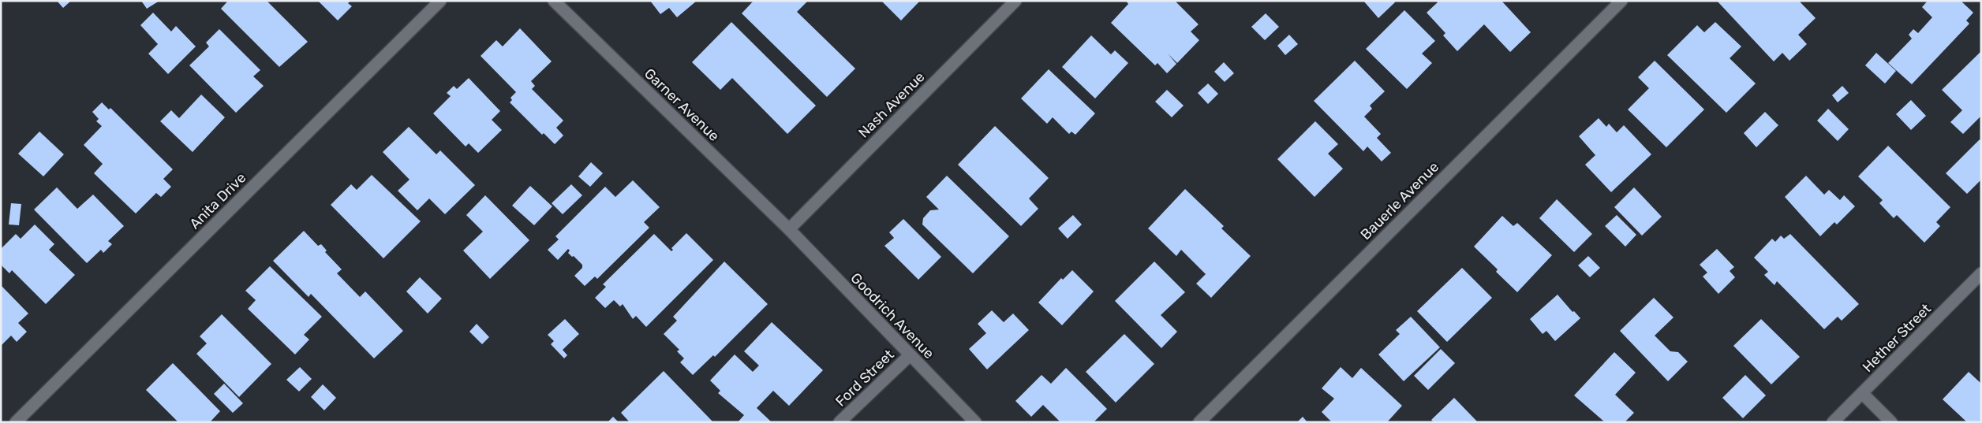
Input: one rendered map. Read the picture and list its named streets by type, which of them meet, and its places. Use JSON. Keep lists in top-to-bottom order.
{
  "streets": {
    "street": [
      "Garner Avenue",
      "Nash Avenue",
      "Anita Drive",
      "Bauerle Avenue",
      "Goodrich Avenue",
      "Hether Street",
      "Ford Street"
    ]
  },
  "crossings": [
    ["Garner Avenue", "Nash Avenue"],
    ["Garner Avenue", "Goodrich Avenue"],
    ["Nash Avenue", "Goodrich Avenue"],
    ["Goodrich Avenue", "Ford Street"]
  ]
}
